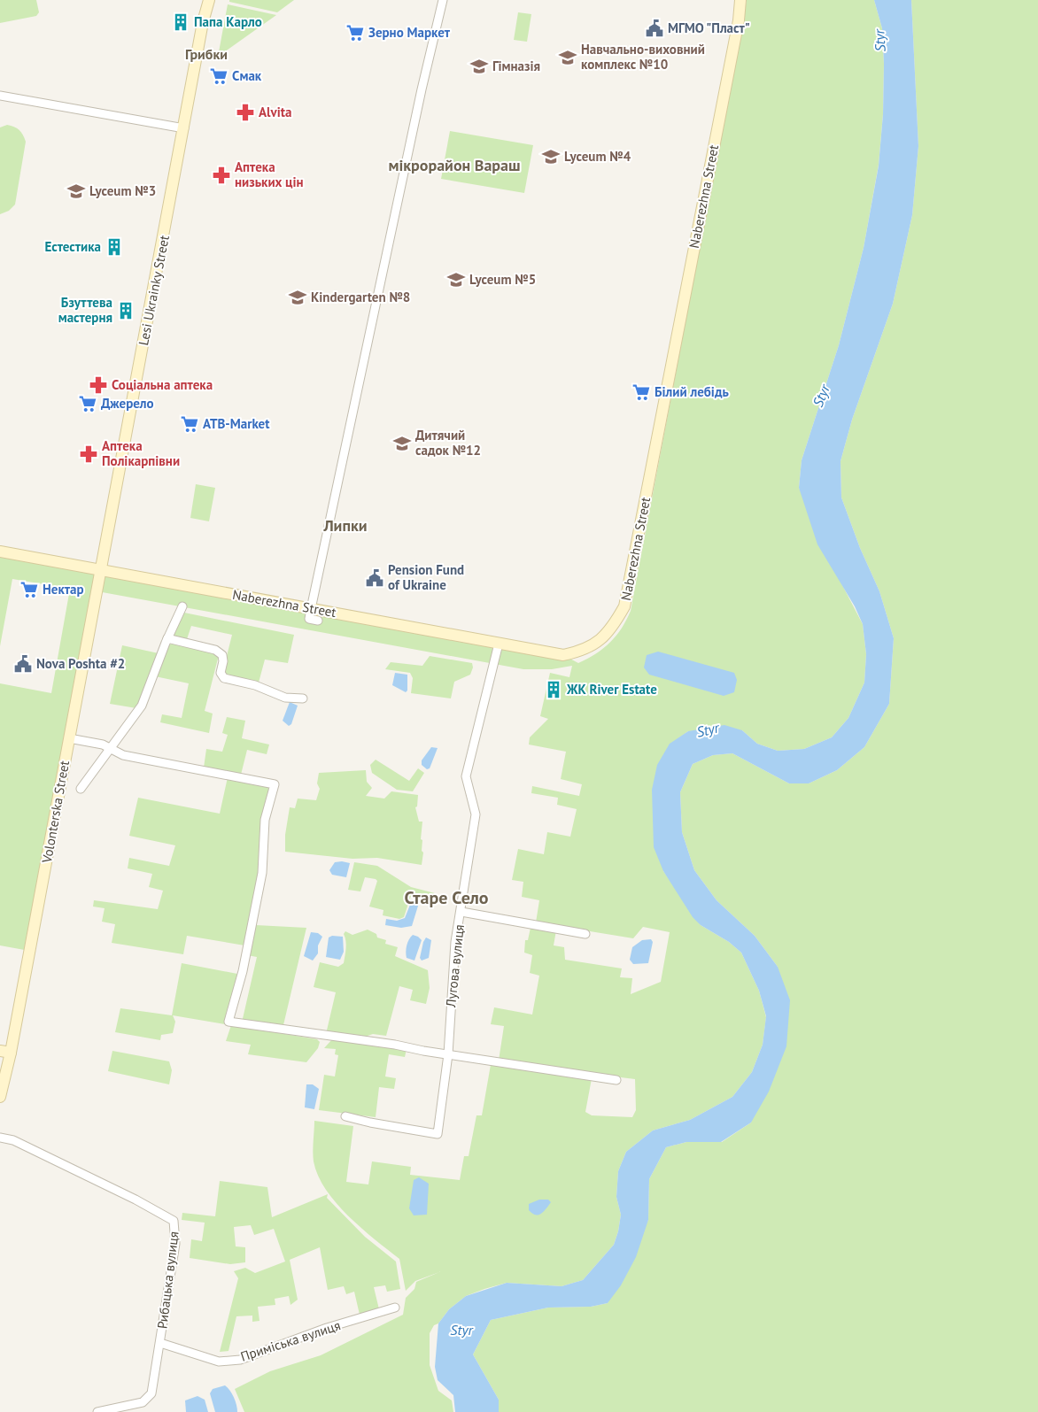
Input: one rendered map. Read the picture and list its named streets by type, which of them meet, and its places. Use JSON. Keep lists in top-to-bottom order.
{
  "streets": {
    "street": [
      "Naberezhna Street",
      "Lesi Ukrainky Street",
      "Volonterska Street",
      "Лугова вулиця",
      "Рибацька вулиця",
      "Приміська вулиця"
    ]
  },
  "crossings": [
    ["Naberezhna Street", "Lesi Ukrainky Street"],
    ["Naberezhna Street", "Volonterska Street"],
    ["Naberezhna Street", "Лугова вулиця"],
    ["Lesi Ukrainky Street", "Volonterska Street"],
    ["Рибацька вулиця", "Приміська вулиця"]
  ],
  "districts": [
    "Грибки",
    "мікрорайон Вараш",
    "Липки",
    "Старе Село"
  ],
  "water": ["Styr"],
  "places": {
    "building": [
      "Папа Карло",
      "Естестика",
      "Бзуттева мастерня",
      "ЖК River Estate"
    ],
    "public building": ["МГМО \"Пласт\"", "Pension Fund of Ukraine", "Nova Poshta #2"],
    "supermarket": [
      "Зерно Маркет",
      "Смак",
      "Білий лебідь",
      "Джерело",
      "ATB-Market",
      "Нектар"
    ],
    "school or university": [
      "Навчально-виховний комплекс №10",
      "Гімназія",
      "Lyceum №4",
      "Lyceum №3",
      "Lyceum №5",
      "Kindergarten №8",
      "Дитячий садок №12"
    ],
    "pharmacy": [
      "Alvita",
      "Аптека низьких цін",
      "Соціальна аптека",
      "Аптека Полікарпівни"
    ]
  }
}
